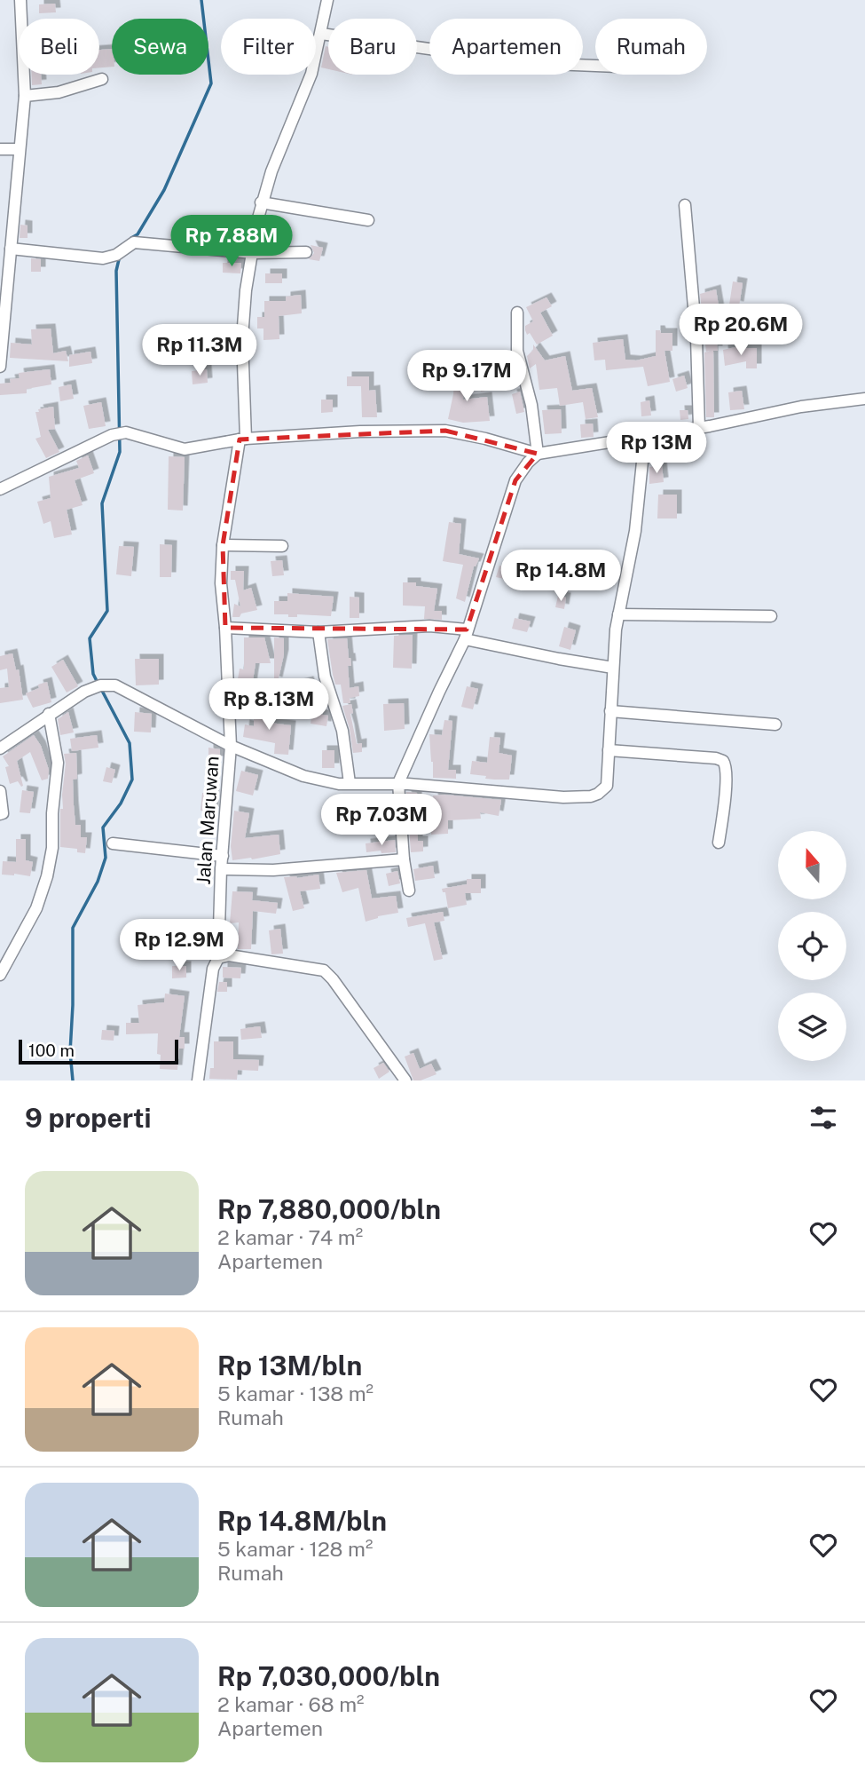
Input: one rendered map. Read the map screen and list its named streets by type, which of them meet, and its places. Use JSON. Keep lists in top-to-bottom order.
{
  "streets": {
    "street": ["Jalan Maruwan"]
  },
  "scale_bar": "100 m",
  "north": "top",
  "page": {
    "chip": [
      "Beli",
      "Sewa",
      "Filter",
      "Baru",
      "Apartemen",
      "Rumah"
    ],
    "price": [
      "Rp 7.88M",
      "Rp 20.6M",
      "Rp 11.3M",
      "Rp 9.17M",
      "Rp 13M",
      "Rp 14.8M",
      "Rp 8.13M",
      "Rp 7.03M",
      "Rp 12.9M"
    ],
    "scale": "100 m",
    "heading": "9 properti",
    "list": [
      {
        "name": "Rp 7,880,000/bln",
        "note": "2 kamar · 74 m² · Apartemen"
      },
      {
        "name": "Rp 13M/bln",
        "note": "5 kamar · 138 m² · Rumah"
      },
      {
        "name": "Rp 14.8M/bln",
        "note": "5 kamar · 128 m² · Rumah"
      },
      {
        "name": "Rp 7,030,000/bln",
        "note": "2 kamar · 68 m² · Apartemen"
      }
    ]
  }
}
